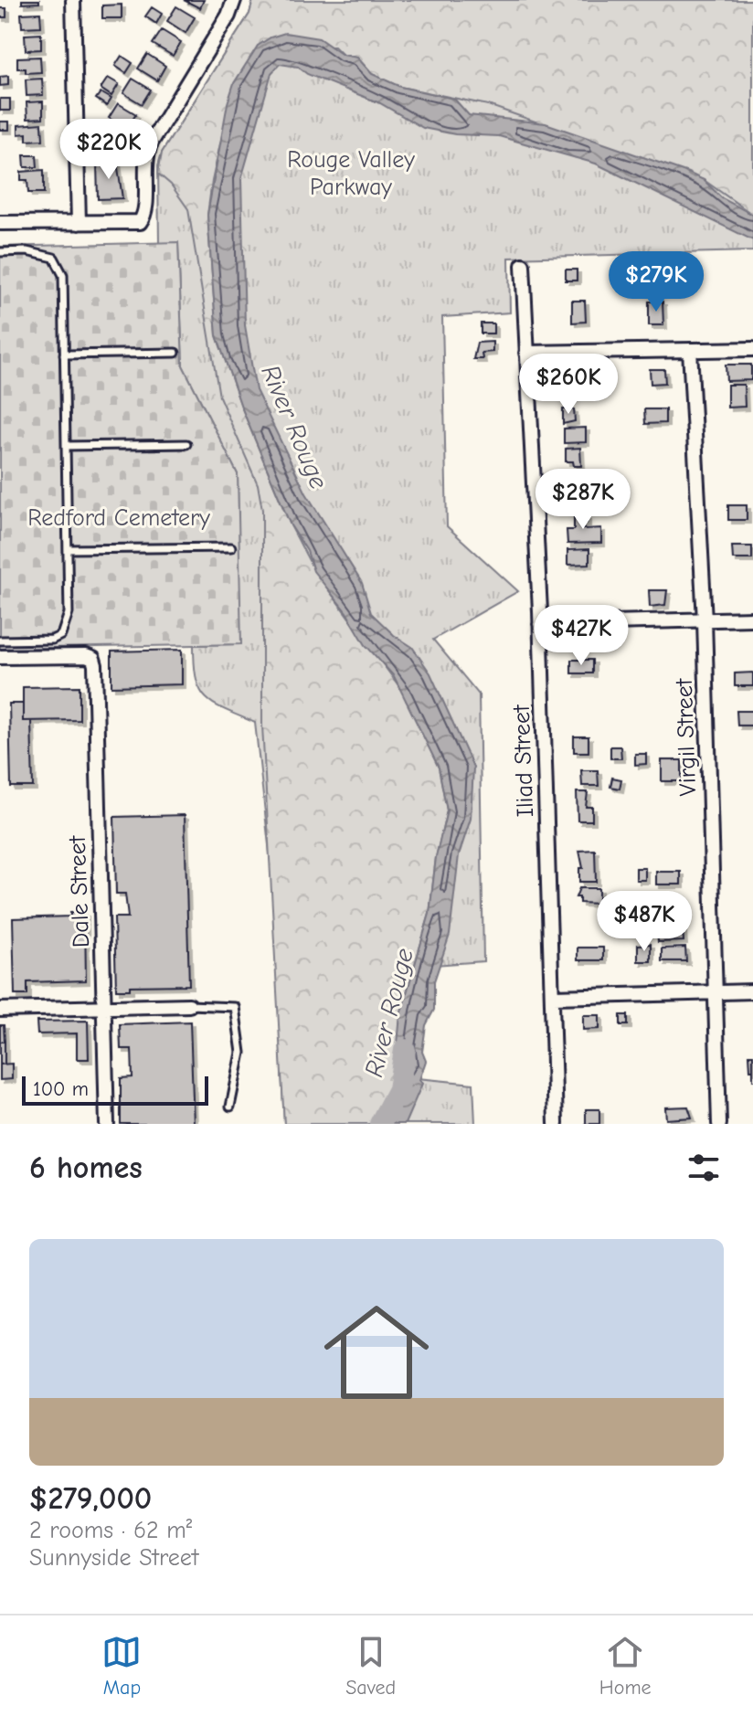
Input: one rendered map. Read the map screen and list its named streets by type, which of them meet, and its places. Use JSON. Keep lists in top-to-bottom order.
{
  "streets": {
    "street": ["Virgil Street", "Iliad Street", "Dale Street"]
  },
  "water": ["River Rouge"],
  "parks": ["Rouge Valley Parkway", "Redford Cemetery"],
  "scale_bar": "100 m",
  "page": {
    "price": [
      "$220K",
      "$279K",
      "$260K",
      "$287K",
      "$427K",
      "$487K"
    ],
    "scale": "100 m",
    "heading": "6 homes",
    "list": [
      {
        "name": "$279,000",
        "note": "2 rooms · 62 m² · Sunnyside Street"
      }
    ],
    "tabs": ["Map", "Saved", "Home"]
  }
}
